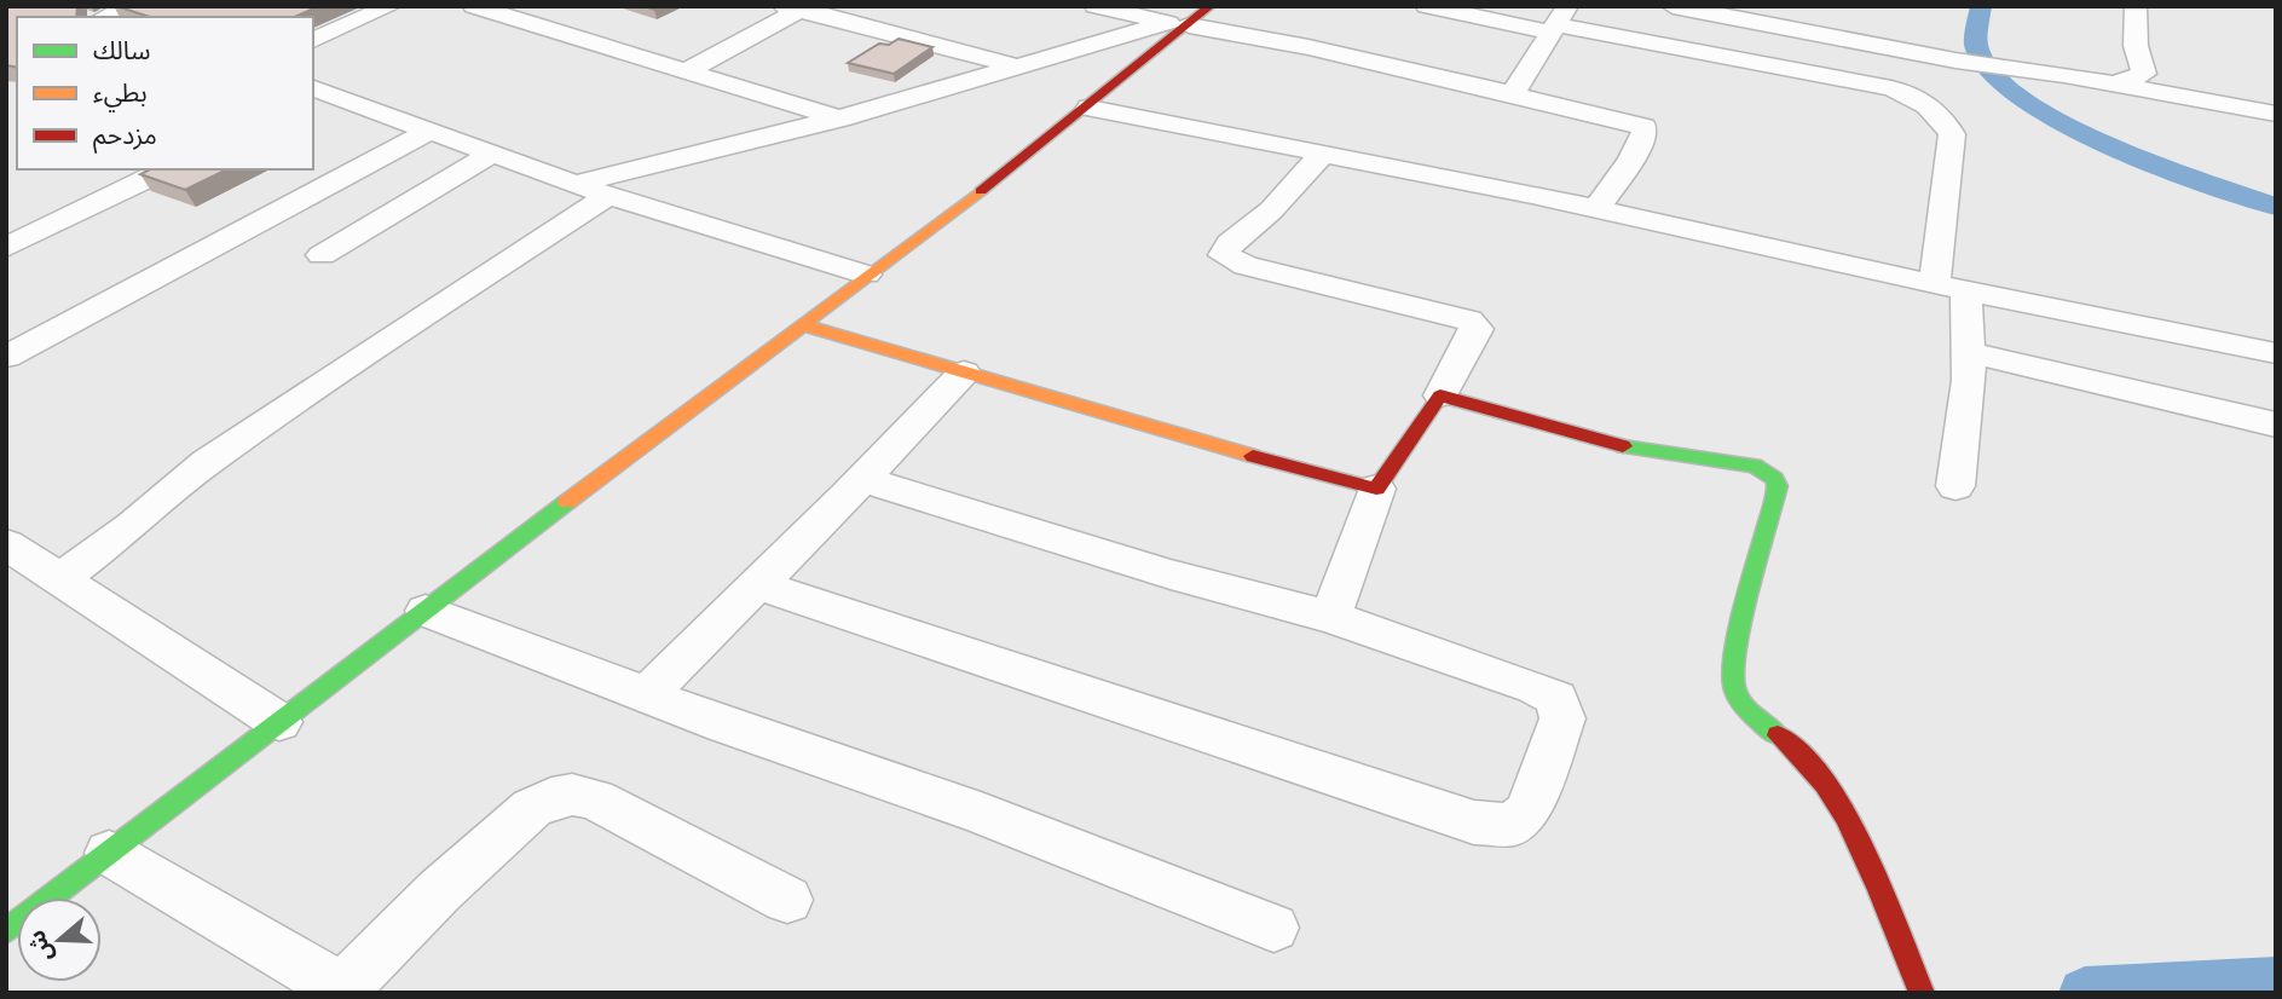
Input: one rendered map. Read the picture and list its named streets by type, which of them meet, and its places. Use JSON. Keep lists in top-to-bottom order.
{
  "legend": ["سالك", "بطيء", "مزدحم"],
  "north": "left"
}
